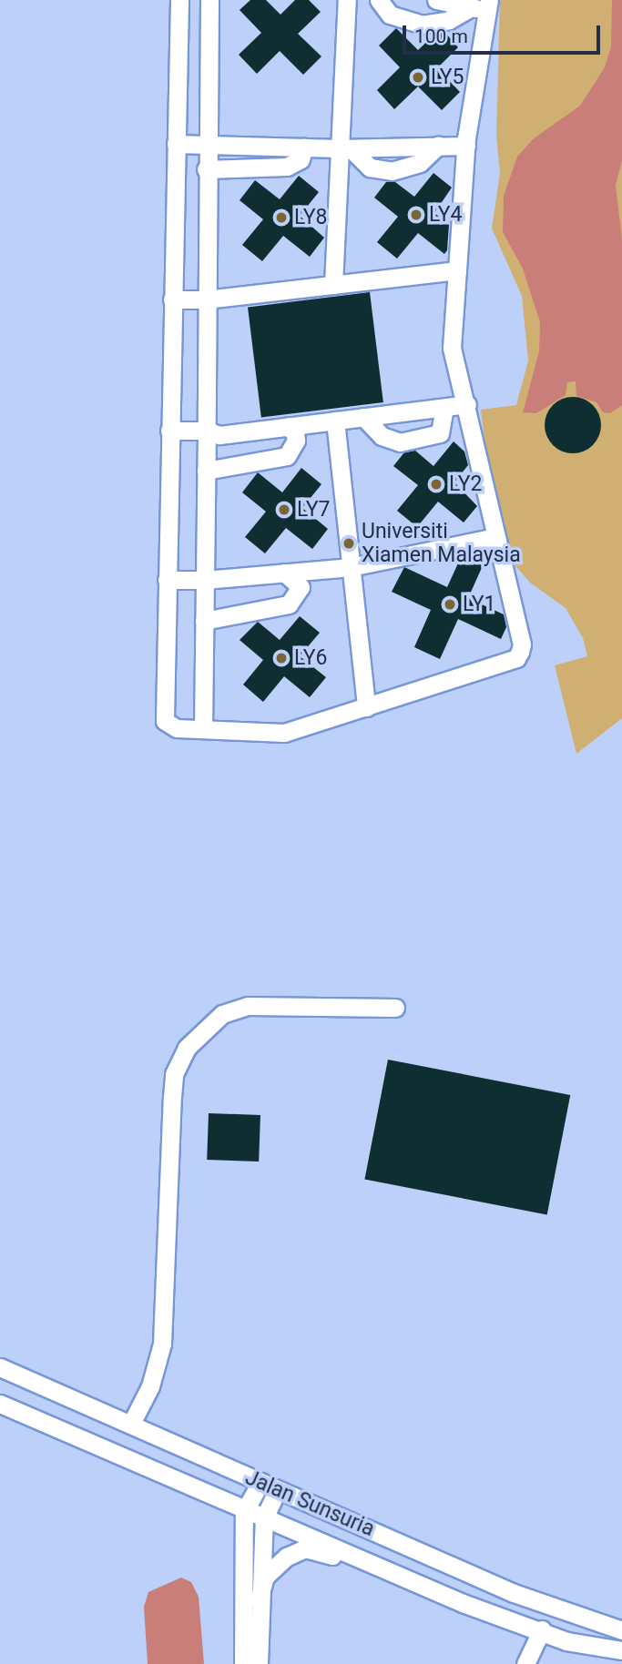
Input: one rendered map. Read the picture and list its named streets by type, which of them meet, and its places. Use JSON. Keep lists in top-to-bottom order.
{
  "streets": {
    "street": ["Jalan Sunsuria"]
  },
  "places": [
    "LY5",
    "LY4",
    "LY8",
    "LY2",
    "LY7",
    "Universiti Xiamen Malaysia",
    "LY1",
    "LY6"
  ],
  "scale_bar": "100 m"
}
